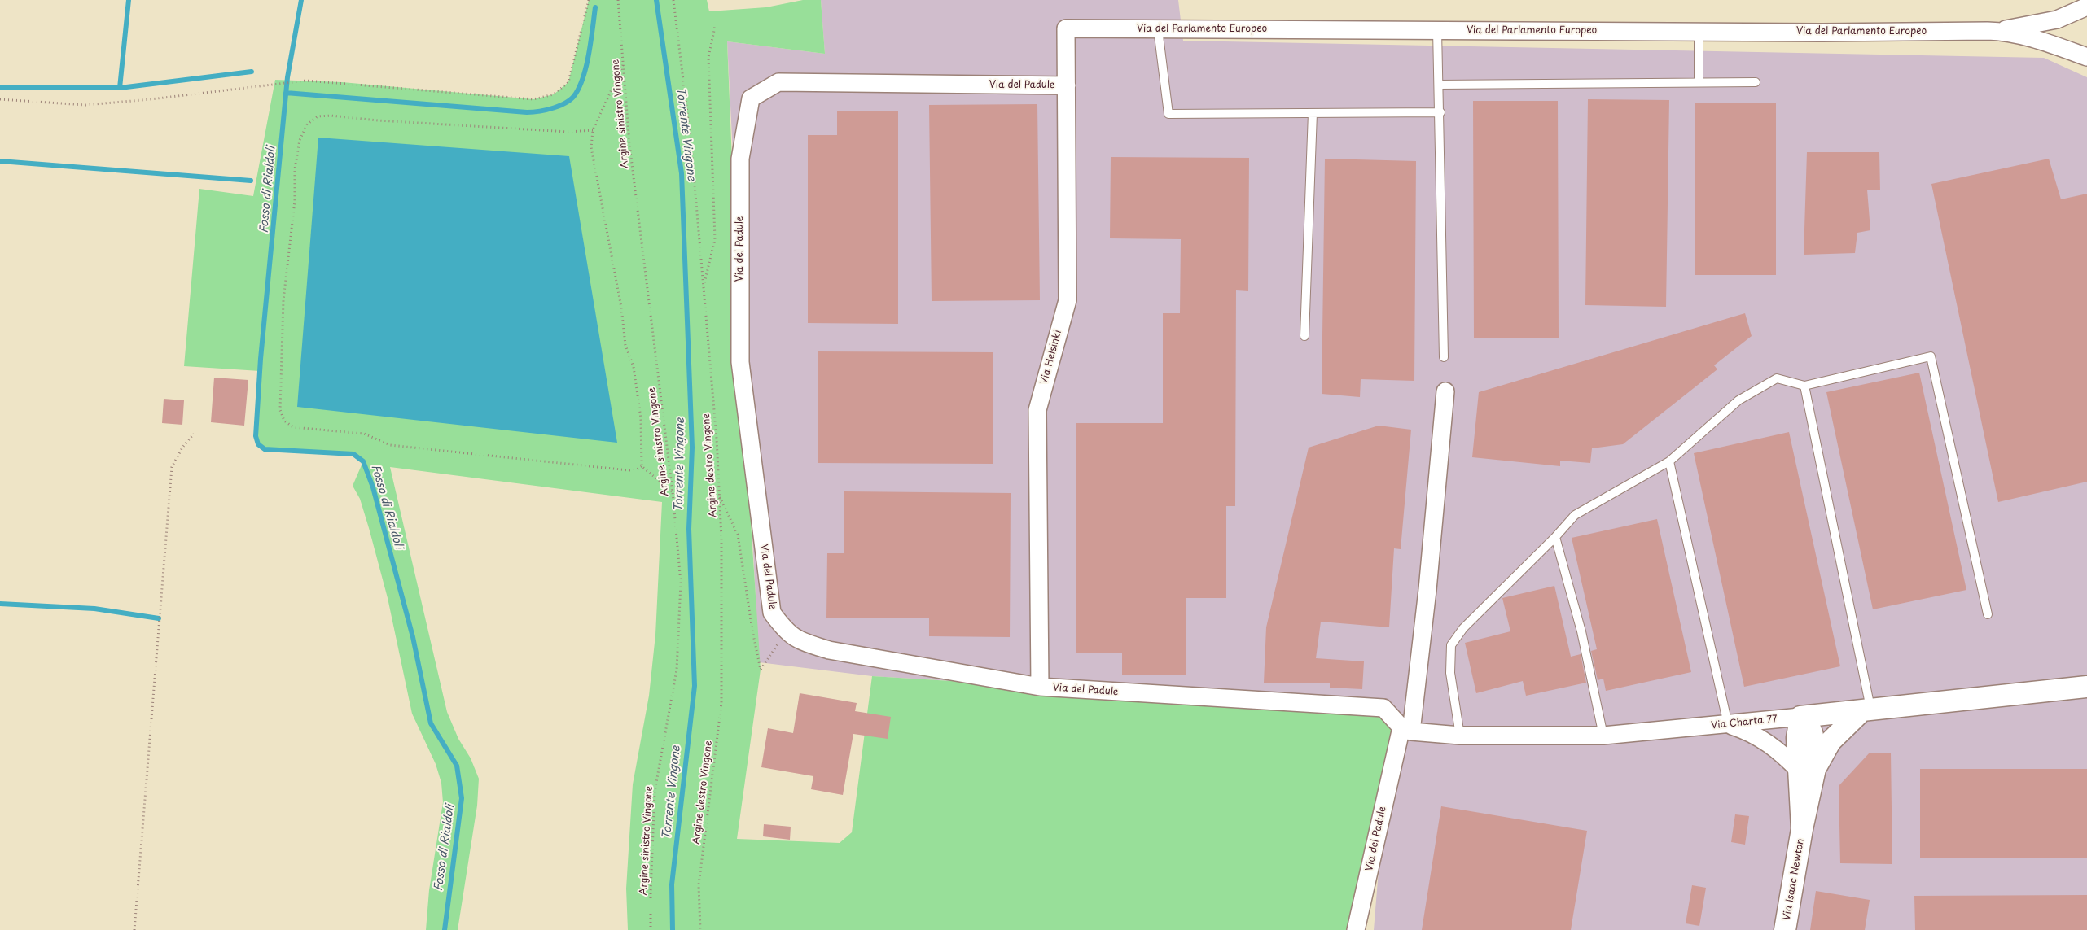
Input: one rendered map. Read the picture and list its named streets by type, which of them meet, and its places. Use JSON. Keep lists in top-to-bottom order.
{
  "streets": {
    "street": [
      "Via del Parlamento Europeo",
      "Via del Padule",
      "Via Helsinki",
      "Via Charta 77",
      "Via Isaac Newton"
    ],
    "path": ["Argine sinistro Vingone", "Argine destro Vingone"]
  },
  "crossings": [
    ["Via del Parlamento Europeo", "Via Helsinki"],
    ["Via del Padule", "Via Helsinki"],
    ["Via del Padule", "Via Charta 77"],
    ["Via Charta 77", "Via Isaac Newton"]
  ],
  "water": ["Torrente Vingone", "Fosso di Rialdoli"]
}
